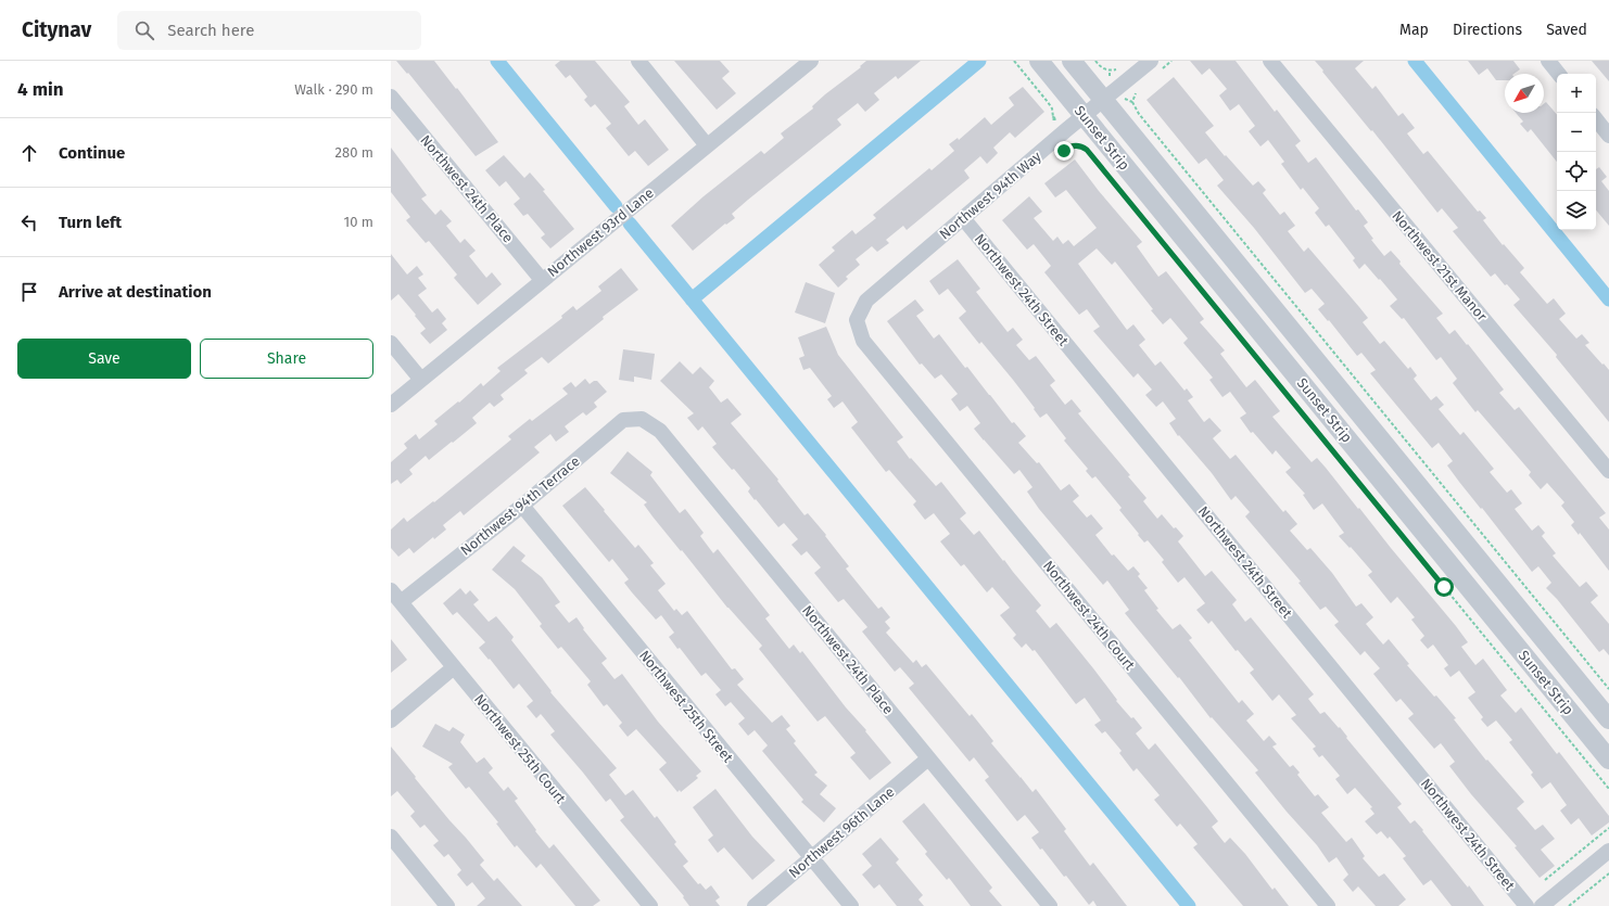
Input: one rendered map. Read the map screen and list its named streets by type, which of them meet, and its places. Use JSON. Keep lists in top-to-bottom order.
{
  "streets": {
    "street": [
      "Sunset Strip",
      "Northwest 24th Place",
      "Northwest 94th Way",
      "Northwest 93rd Lane",
      "Northwest 21st Manor",
      "Northwest 24th Street",
      "Northwest 94th Terrace",
      "Northwest 24th Court",
      "Northwest 25th Street",
      "Northwest 25th Court",
      "Northwest 96th Lane"
    ]
  },
  "crossings": [
    ["Sunset Strip", "Northwest 94th Way"],
    ["Northwest 24th Place", "Northwest 93rd Lane"],
    ["Northwest 24th Place", "Northwest 94th Terrace"],
    ["Northwest 24th Place", "Northwest 96th Lane"],
    ["Northwest 94th Way", "Northwest 24th Street"],
    ["Northwest 94th Way", "Northwest 24th Court"],
    ["Northwest 94th Terrace", "Northwest 25th Street"],
    ["Northwest 94th Terrace", "Northwest 25th Court"],
    ["Northwest 25th Street", "Northwest 96th Lane"]
  ],
  "north": "bottom left",
  "page": {
    "header": "Citynav",
    "search": "Search here",
    "nav": ["Map", "Directions", "Saved"],
    "heading": ["4 min", "Walk · 290 m"],
    "map_buttons": ["+", "−"],
    "list": [
      ["Continue", "280 m"],
      ["Turn left", "10 m"],
      "Arrive at destination"
    ],
    "buttons": ["Save", "Share"]
  }
}
